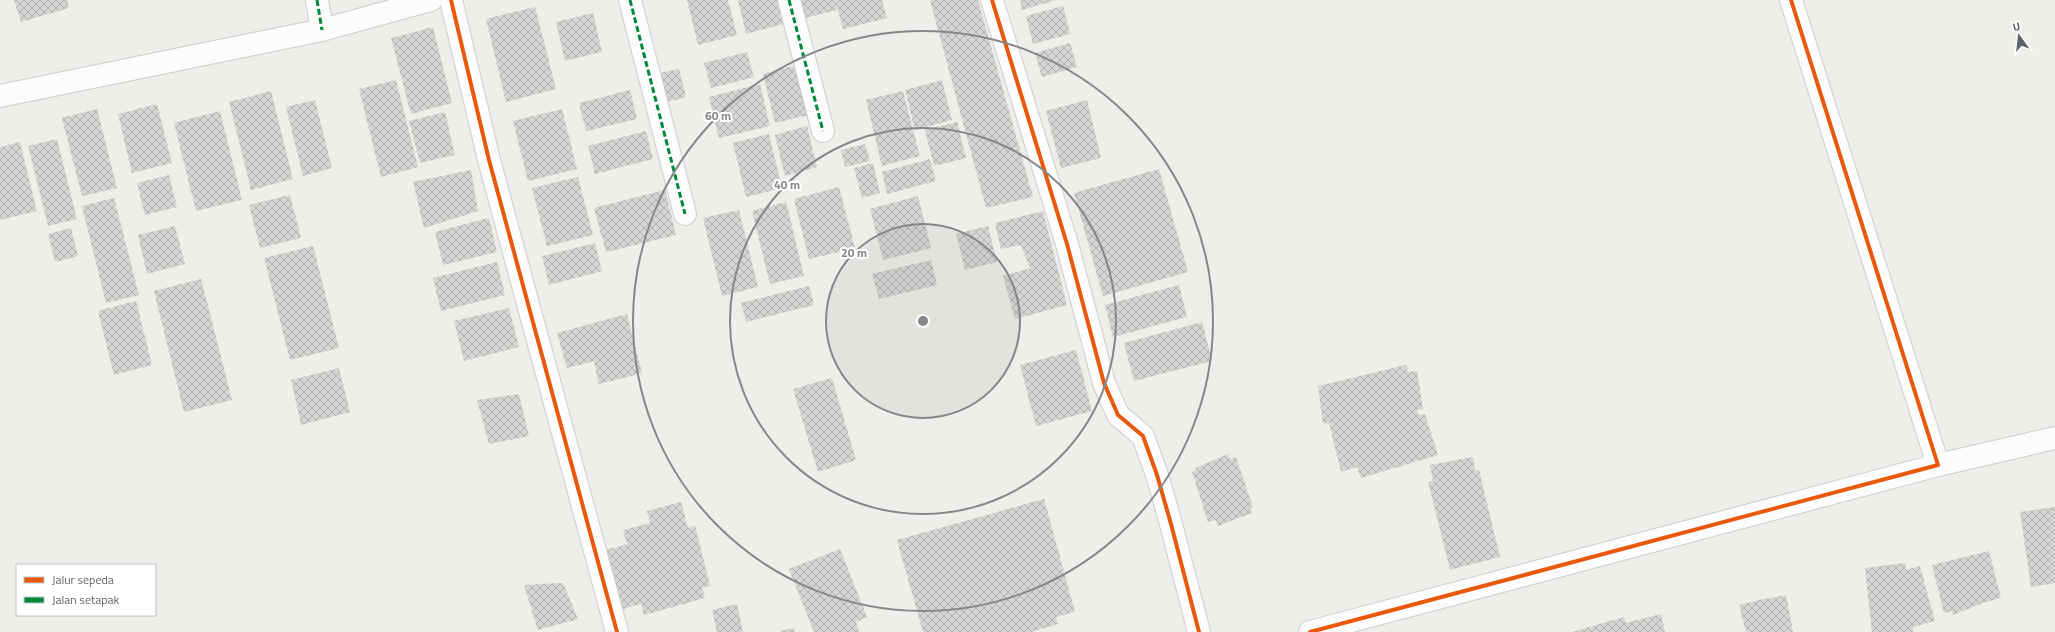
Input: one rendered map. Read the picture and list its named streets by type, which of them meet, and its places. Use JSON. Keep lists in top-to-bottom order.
{
  "legend": ["Jalur sepeda", "Jalan setapak"],
  "north": "top",
  "rings": ["60 m", "40 m", "20 m"]
}
